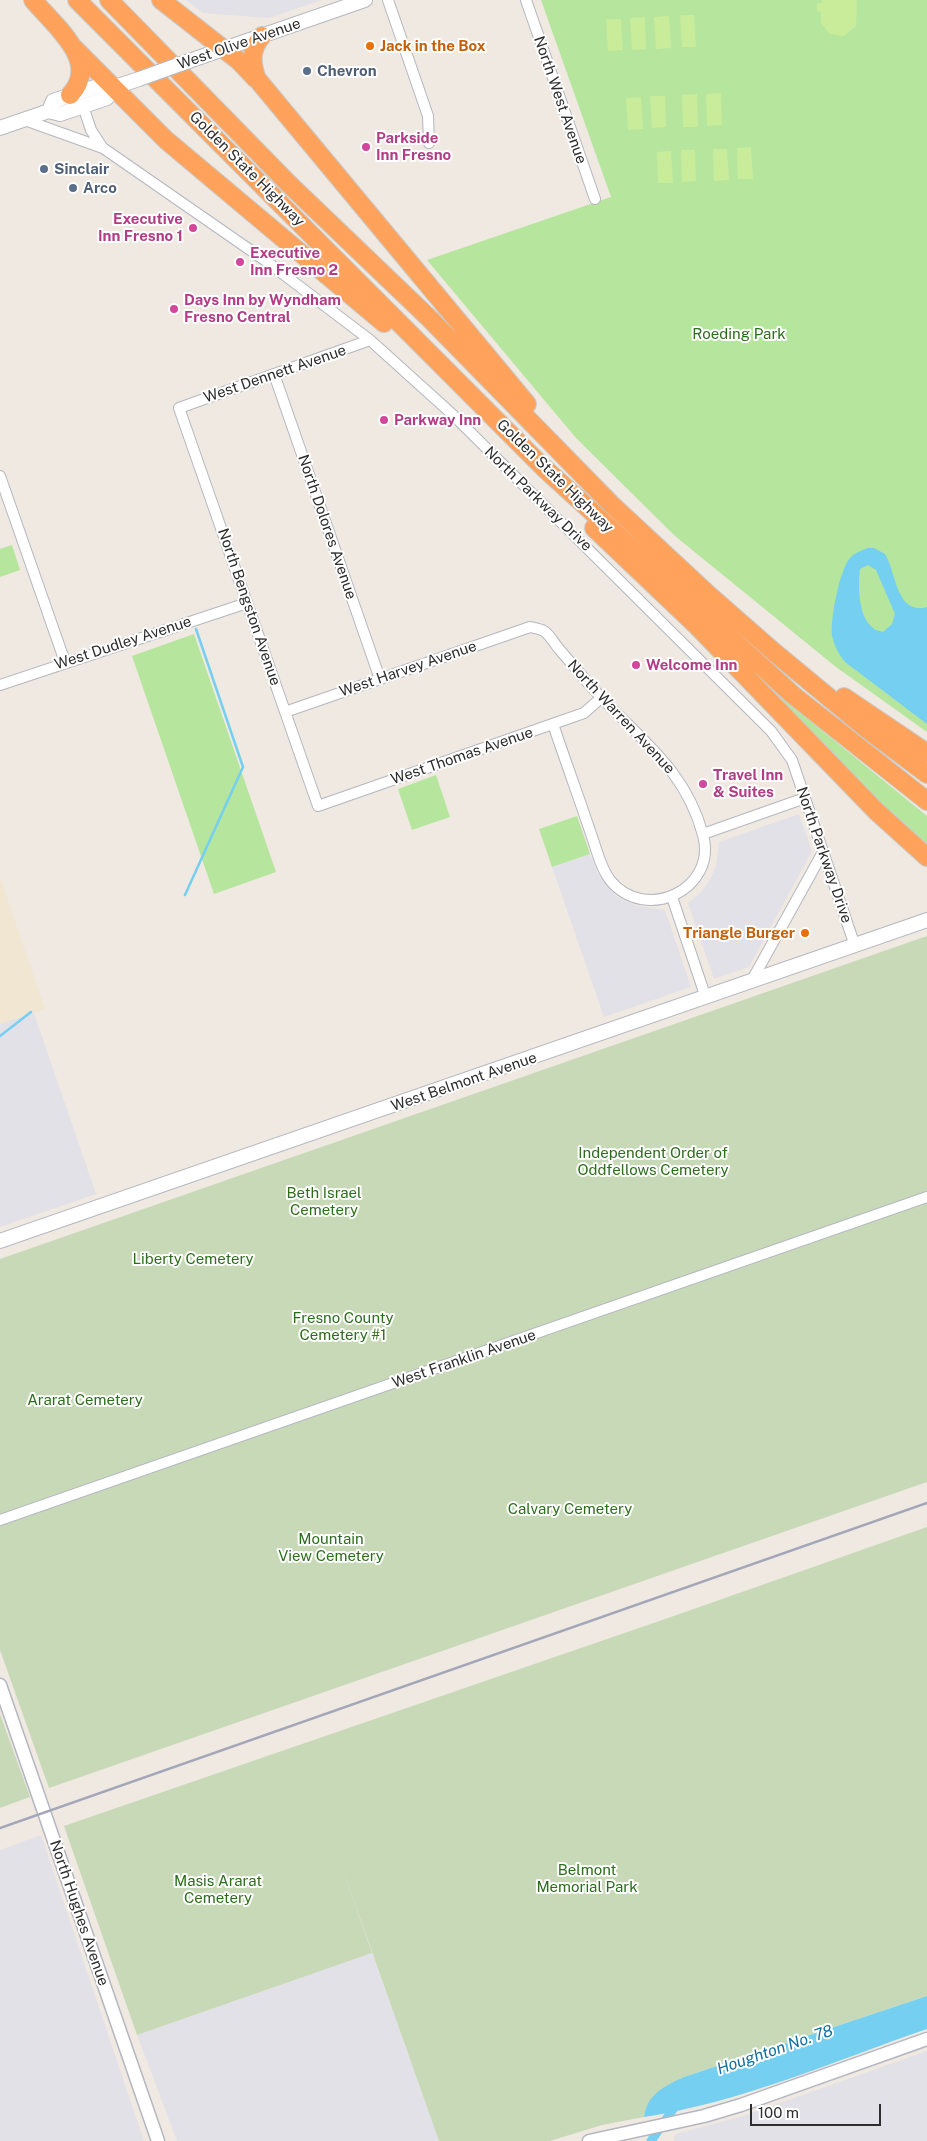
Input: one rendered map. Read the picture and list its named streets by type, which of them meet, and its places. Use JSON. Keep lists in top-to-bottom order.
{
  "streets": {
    "highway": ["Golden State Highway"],
    "main road": ["West Olive Avenue", "West Belmont Avenue"],
    "street": [
      "North West Avenue",
      "West Dennett Avenue",
      "North Parkway Drive",
      "North Dolores Avenue",
      "North Bengston Avenue",
      "West Dudley Avenue",
      "West Harvey Avenue",
      "North Warren Avenue",
      "West Thomas Avenue",
      "West Franklin Avenue",
      "North Hughes Avenue"
    ]
  },
  "crossings": [
    ["West Olive Avenue", "North Parkway Drive"],
    ["West Dennett Avenue", "North Parkway Drive"],
    ["West Dennett Avenue", "North Dolores Avenue"],
    ["West Dennett Avenue", "North Bengston Avenue"],
    ["North Parkway Drive", "West Belmont Avenue"],
    ["North Dolores Avenue", "West Harvey Avenue"],
    ["North Bengston Avenue", "West Dudley Avenue"],
    ["North Bengston Avenue", "West Harvey Avenue"],
    ["North Bengston Avenue", "West Thomas Avenue"],
    ["West Harvey Avenue", "North Warren Avenue"],
    ["North Warren Avenue", "West Thomas Avenue"]
  ],
  "water": ["Houghton No. 78"],
  "parks": [
    "Roeding Park",
    "Independent Order of Oddfellows Cemetery",
    "Beth Israel Cemetery",
    "Liberty Cemetery",
    "Fresno County Cemetery #1",
    "Ararat Cemetery",
    "Calvary Cemetery",
    "Mountain View Cemetery",
    "Belmont Memorial Park",
    "Masis Ararat Cemetery"
  ],
  "places": [
    "Jack in the Box",
    "Chevron",
    "Parkside Inn Fresno",
    "Sinclair",
    "Arco",
    "Executive Inn Fresno 1",
    "Executive Inn Fresno 2",
    "Days Inn by Wyndham Fresno Central",
    "Parkway Inn",
    "Welcome Inn",
    "Travel Inn & Suites",
    "Triangle Burger"
  ],
  "scale_bar": "100 m"
}
